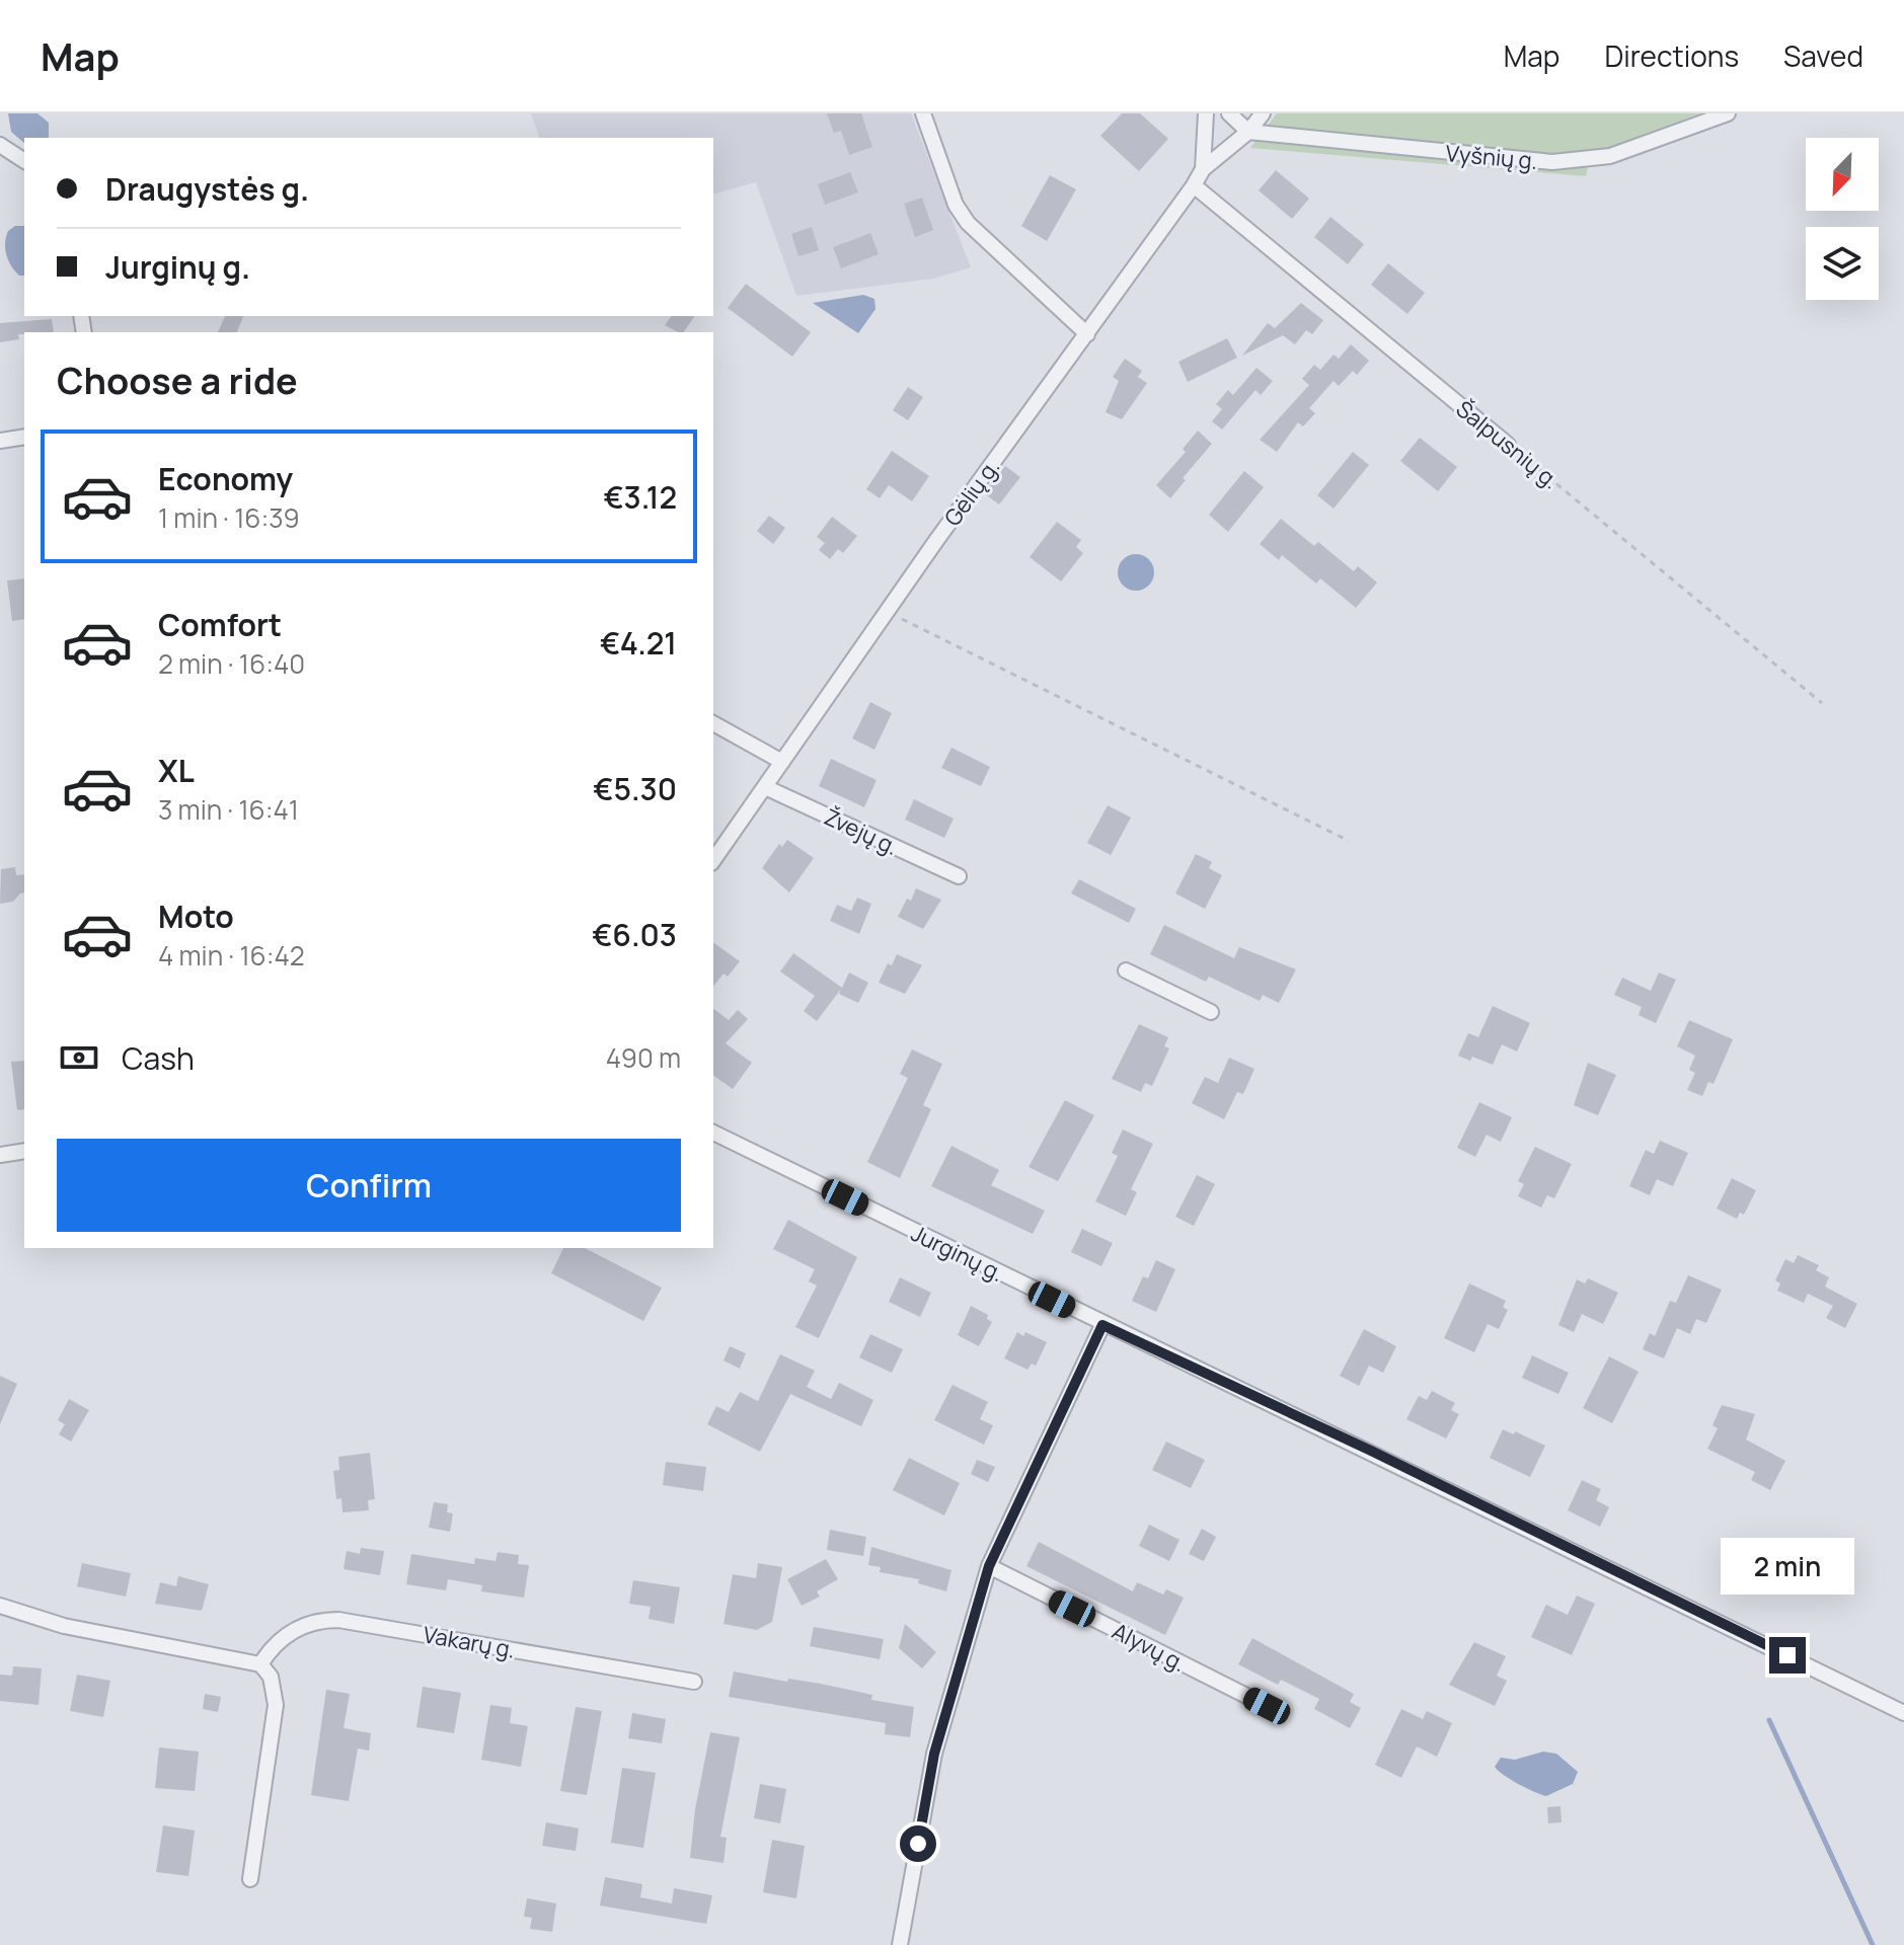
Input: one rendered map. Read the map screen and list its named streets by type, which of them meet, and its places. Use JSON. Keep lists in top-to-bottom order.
{
  "streets": {
    "street": [
      "Vyšnių g.",
      "Šalpusnių g.",
      "Gėlių g.",
      "Žvejų g.",
      "Jurginų g.",
      "Vakarų g.",
      "Alyvų g."
    ]
  },
  "crossings": [
    ["Šalpusnių g.", "Gėlių g."],
    ["Gėlių g.", "Žvejų g."]
  ],
  "north": "bottom left",
  "page": {
    "header": "Map",
    "nav": ["Map", "Directions", "Saved"],
    "banner": ["Draugystės g.", "Jurginų g."],
    "heading": "Choose a ride",
    "list": [
      {
        "name": "Economy",
        "note": "1 min · 16:39",
        "value": "€3.12"
      },
      {
        "name": "Comfort",
        "note": "2 min · 16:40",
        "value": "€4.21"
      },
      {
        "name": "XL",
        "note": "3 min · 16:41",
        "value": "€5.30"
      },
      {
        "name": "Moto",
        "note": "4 min · 16:42",
        "value": "€6.03"
      }
    ],
    "pay": ["Cash", "490 m"],
    "buttons": "Confirm",
    "bubble": "2 min"
  }
}
